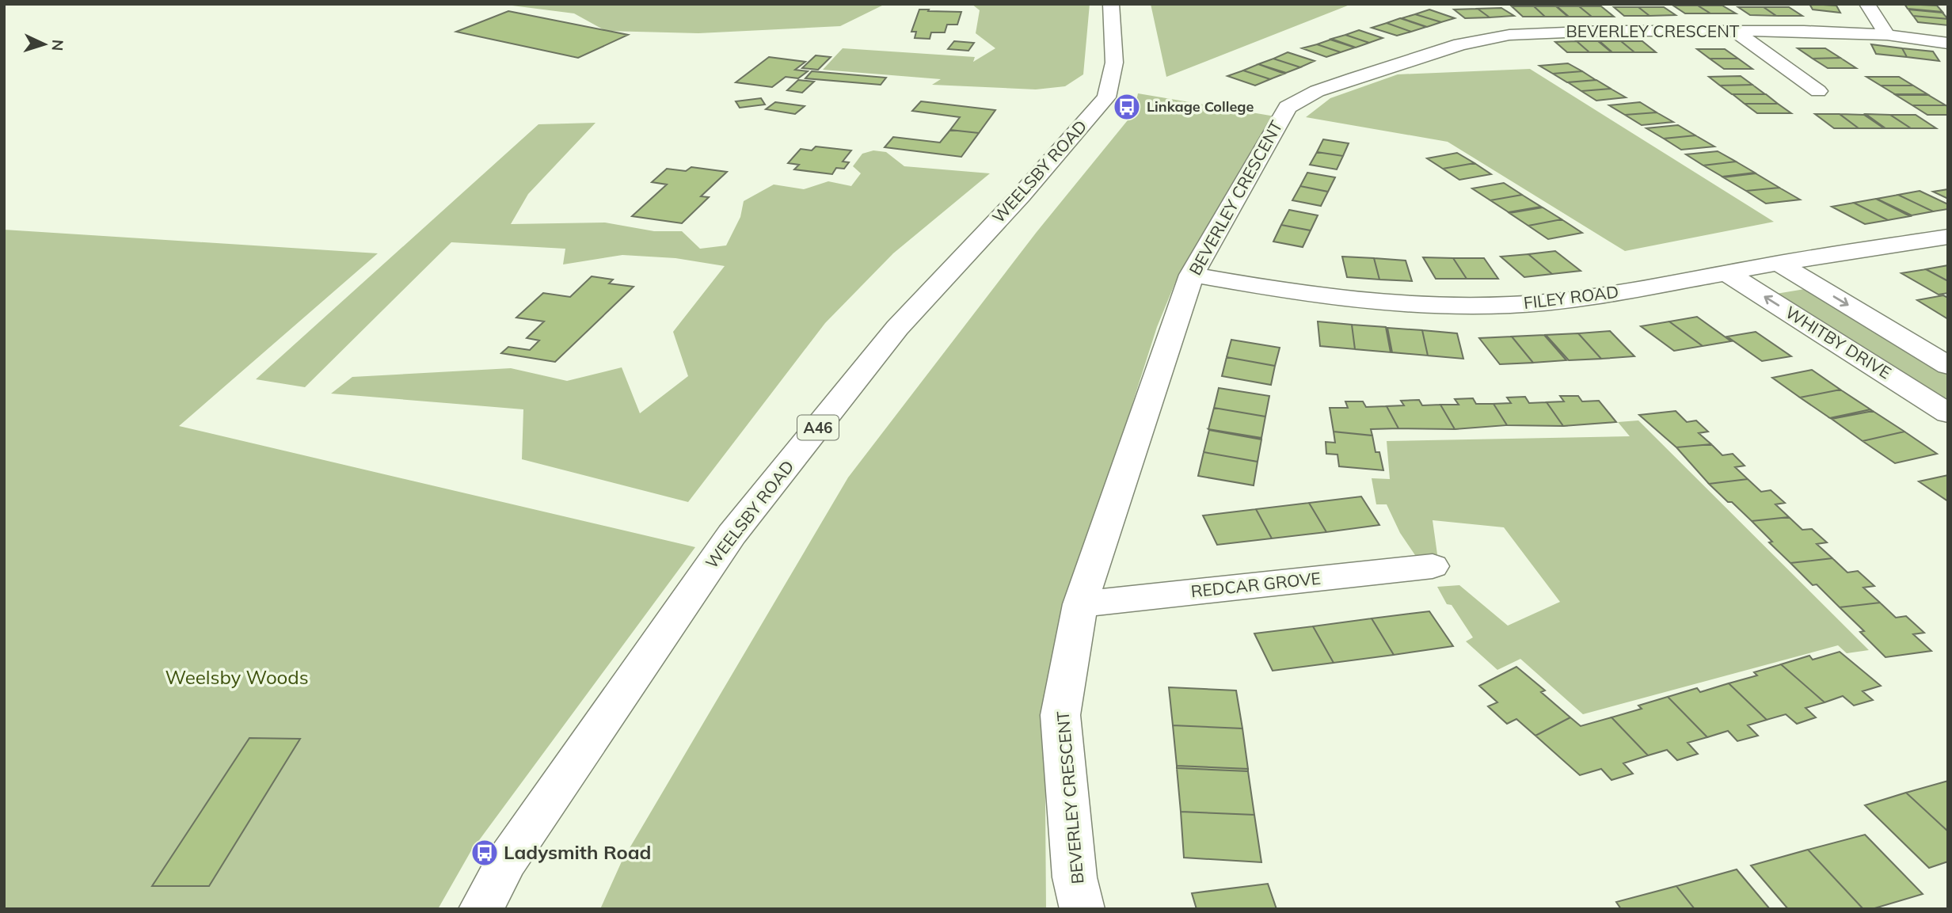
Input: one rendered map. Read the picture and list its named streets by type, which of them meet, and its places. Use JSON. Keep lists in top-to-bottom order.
{
  "streets": {
    "street": [
      "BEVERLEY CRESCENT",
      "WEELSBY ROAD",
      "FILEY ROAD",
      "WHITBY DRIVE",
      "A46",
      "REDCAR GROVE"
    ]
  },
  "crossings": [
    ["BEVERLEY CRESCENT", "FILEY ROAD"],
    ["BEVERLEY CRESCENT", "REDCAR GROVE"],
    ["FILEY ROAD", "WHITBY DRIVE"]
  ],
  "parks": ["Weelsby Woods"],
  "places": {
    "bus stop": ["Linkage College", "Ladysmith Road"]
  },
  "north": "right"
}
